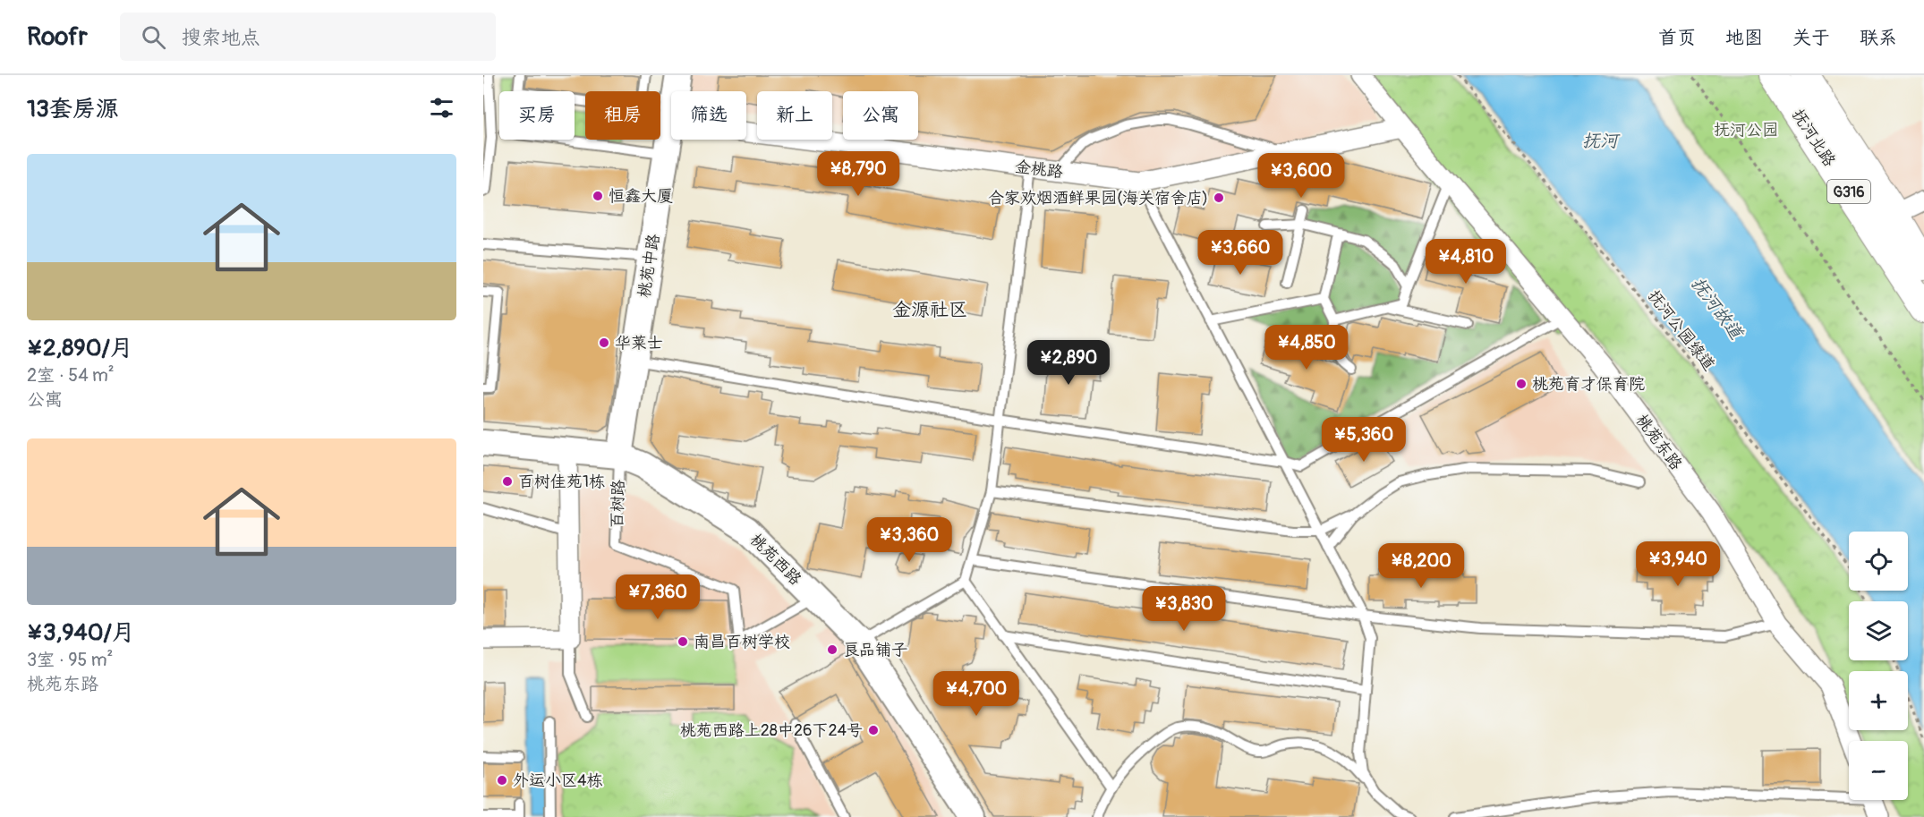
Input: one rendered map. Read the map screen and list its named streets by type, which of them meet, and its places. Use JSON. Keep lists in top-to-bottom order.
{
  "streets": {
    "main road": ["抚河北路", "G316"],
    "street": [
      "金桃路",
      "桃苑中路",
      "桃苑东路",
      "桃苑西路"
    ],
    "lane": ["百树路"],
    "path": ["抚河公园绿道"]
  },
  "crossings": [
    ["金桃路", "桃苑东路"],
    ["桃苑中路", "百树路"],
    ["桃苑中路", "桃苑西路"],
    ["百树路", "桃苑西路"]
  ],
  "districts": ["金源社区"],
  "water": ["抚河", "抚河故道"],
  "parks": ["抚河公园"],
  "places": [
    "恒鑫大厦",
    "合家欢烟酒鲜果园(海关宿舍店)",
    "华莱士",
    "桃苑育才保育院",
    "百树佳苑1栋",
    "南昌百树学校",
    "良品铺子",
    "桃苑西路上28中26下24号",
    "外运小区4栋"
  ],
  "page": {
    "header": "Roofr",
    "search": "搜索地点",
    "nav": [
      "首页",
      "地图",
      "关于",
      "联系"
    ],
    "heading": "13套房源",
    "chip": [
      "买房",
      "租房",
      "筛选",
      "新上",
      "公寓"
    ],
    "list": [
      {
        "name": "¥2,890/月",
        "note": "2室 · 54 m² · 公寓"
      },
      {
        "name": "¥3,940/月",
        "note": "3室 · 95 m² · 桃苑东路"
      }
    ],
    "price": [
      "¥8,790",
      "¥3,600",
      "¥3,660",
      "¥4,810",
      "¥4,850",
      "¥2,890",
      "¥5,360",
      "¥3,360",
      "¥3,940",
      "¥8,200",
      "¥7,360",
      "¥3,830",
      "¥4,700"
    ],
    "map_buttons": ["+", "−"]
  }
}
